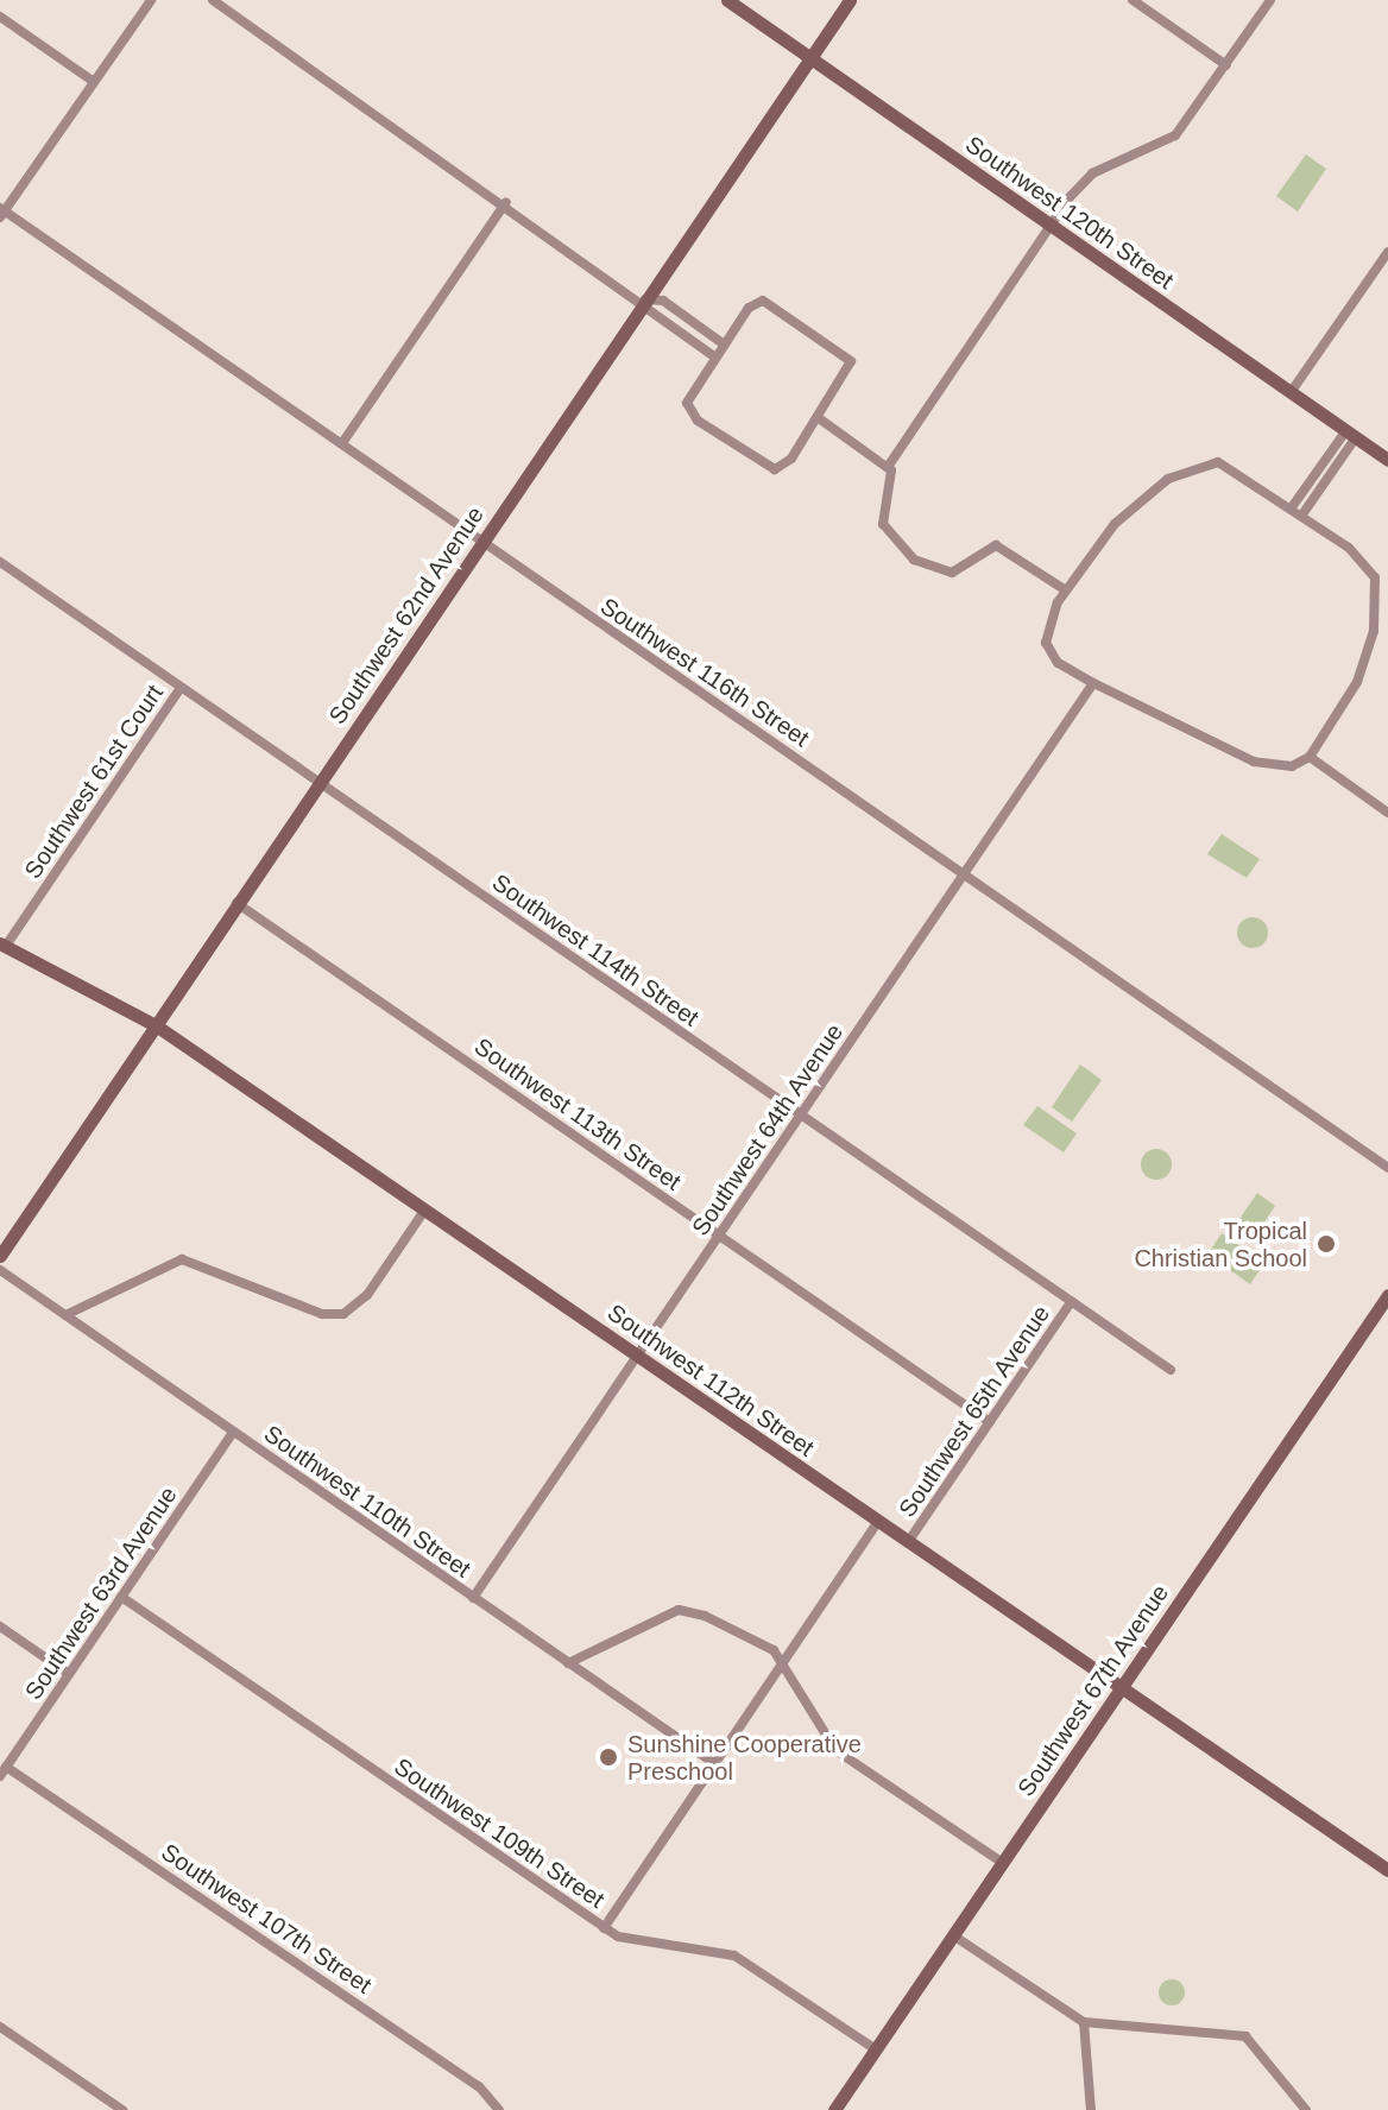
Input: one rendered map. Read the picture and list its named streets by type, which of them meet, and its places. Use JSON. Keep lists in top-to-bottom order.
{
  "streets": {
    "main road": [
      "Southwest 120th Street",
      "Southwest 62nd Avenue",
      "Southwest 112th Street",
      "Southwest 67th Avenue"
    ],
    "street": [
      "Southwest 116th Street",
      "Southwest 61st Court",
      "Southwest 114th Street",
      "Southwest 113th Street",
      "Southwest 64th Avenue",
      "Southwest 65th Avenue",
      "Southwest 110th Street",
      "Southwest 63rd Avenue",
      "Southwest 109th Street",
      "Southwest 107th Street"
    ]
  },
  "crossings": [
    ["Southwest 120th Street", "Southwest 62nd Avenue"],
    ["Southwest 62nd Avenue", "Southwest 116th Street"],
    ["Southwest 62nd Avenue", "Southwest 114th Street"],
    ["Southwest 62nd Avenue", "Southwest 113th Street"],
    ["Southwest 62nd Avenue", "Southwest 112th Street"],
    ["Southwest 116th Street", "Southwest 64th Avenue"],
    ["Southwest 61st Court", "Southwest 114th Street"],
    ["Southwest 61st Court", "Southwest 112th Street"],
    ["Southwest 114th Street", "Southwest 64th Avenue"],
    ["Southwest 114th Street", "Southwest 65th Avenue"],
    ["Southwest 113th Street", "Southwest 64th Avenue"],
    ["Southwest 113th Street", "Southwest 65th Avenue"],
    ["Southwest 64th Avenue", "Southwest 112th Street"],
    ["Southwest 64th Avenue", "Southwest 110th Street"],
    ["Southwest 112th Street", "Southwest 65th Avenue"],
    ["Southwest 112th Street", "Southwest 67th Avenue"],
    ["Southwest 65th Avenue", "Southwest 110th Street"],
    ["Southwest 65th Avenue", "Southwest 109th Street"],
    ["Southwest 110th Street", "Southwest 63rd Avenue"],
    ["Southwest 63rd Avenue", "Southwest 109th Street"],
    ["Southwest 63rd Avenue", "Southwest 107th Street"],
    ["Southwest 67th Avenue", "Southwest 109th Street"]
  ],
  "places": ["Tropical Christian School", "Sunshine Cooperative Preschool"]
}
